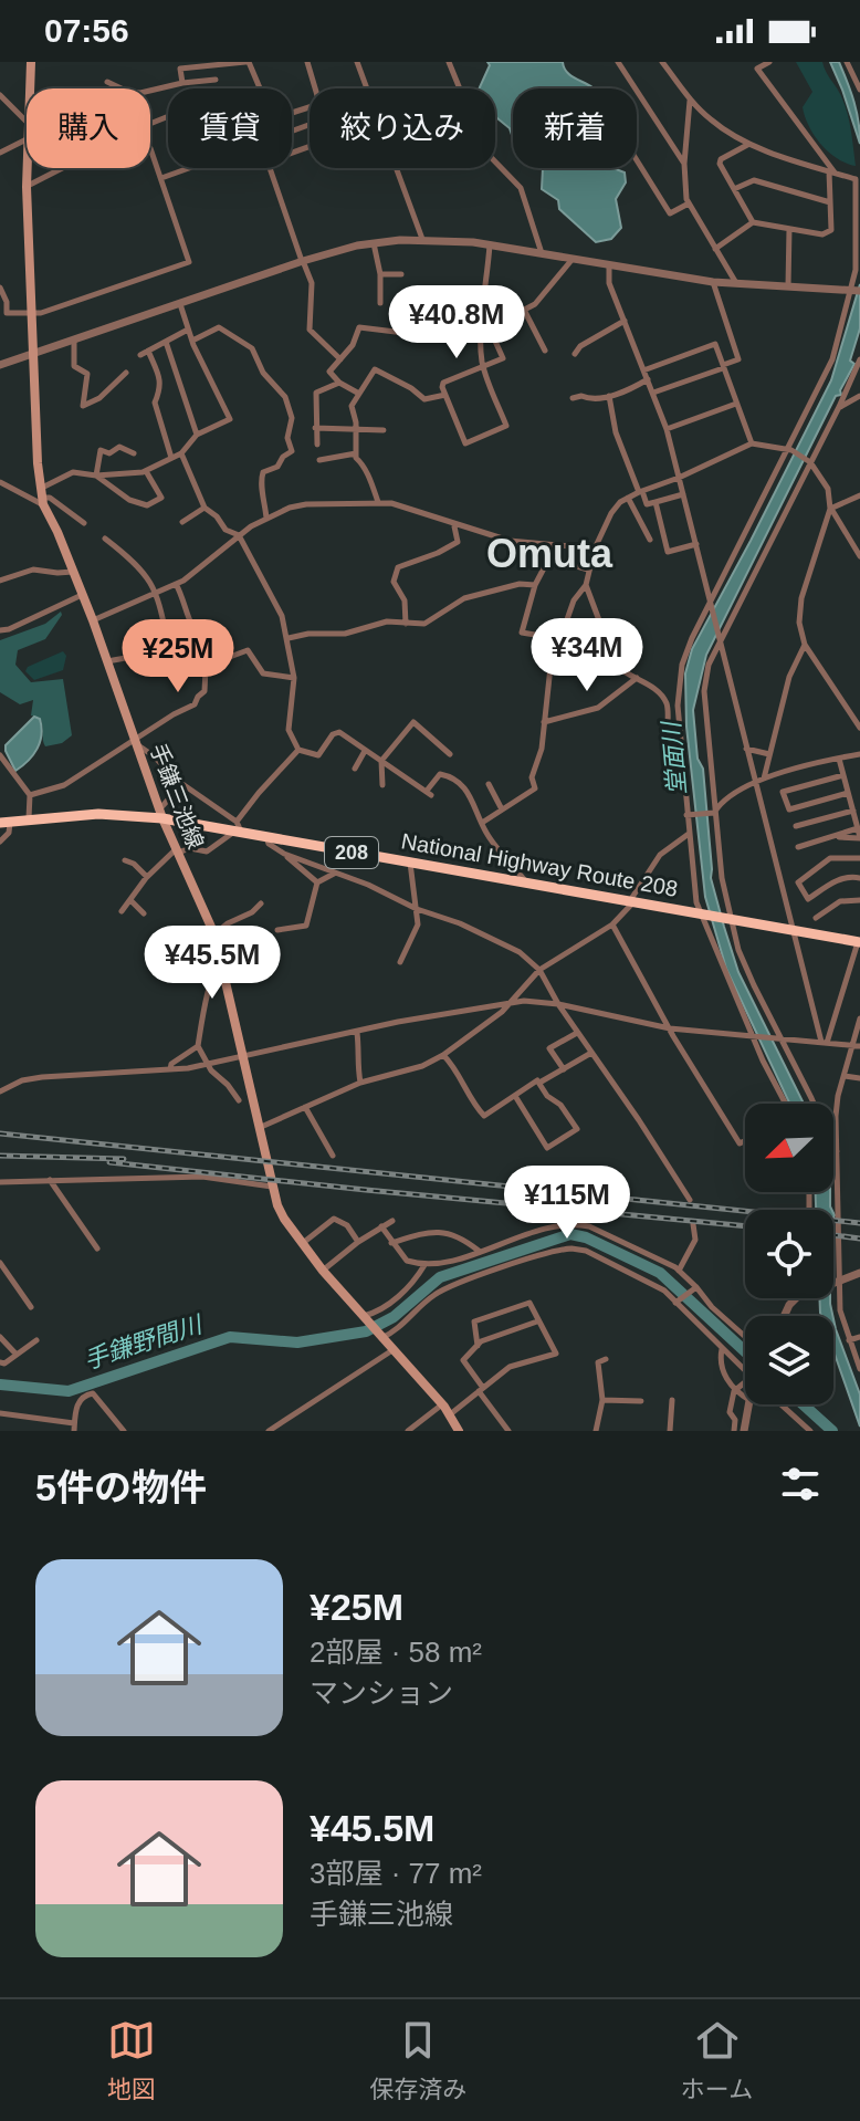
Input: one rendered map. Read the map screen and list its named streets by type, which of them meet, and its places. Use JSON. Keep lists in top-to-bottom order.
{
  "streets": {
    "highway": ["208", "National Highway Route 208"],
    "main road": ["手鎌三池線"]
  },
  "crossings": [
    ["手鎌三池線", "National Highway Route 208"]
  ],
  "districts": ["Omuta"],
  "water": ["堂面川", "手鎌野間川"],
  "north": "bottom left",
  "page": {
    "status": "07:56",
    "chip": [
      "購入",
      "賃貸",
      "絞り込み",
      "新着"
    ],
    "price": [
      "¥40.8M",
      "¥34M",
      "¥25M",
      "¥45.5M",
      "¥115M"
    ],
    "heading": "5件の物件",
    "list": [
      {
        "name": "¥25M",
        "note": "2部屋 · 58 m² · マンション"
      },
      {
        "name": "¥45.5M",
        "note": "3部屋 · 77 m² · 手鎌三池線"
      }
    ],
    "tabs": ["地図", "保存済み", "ホーム"]
  }
}
